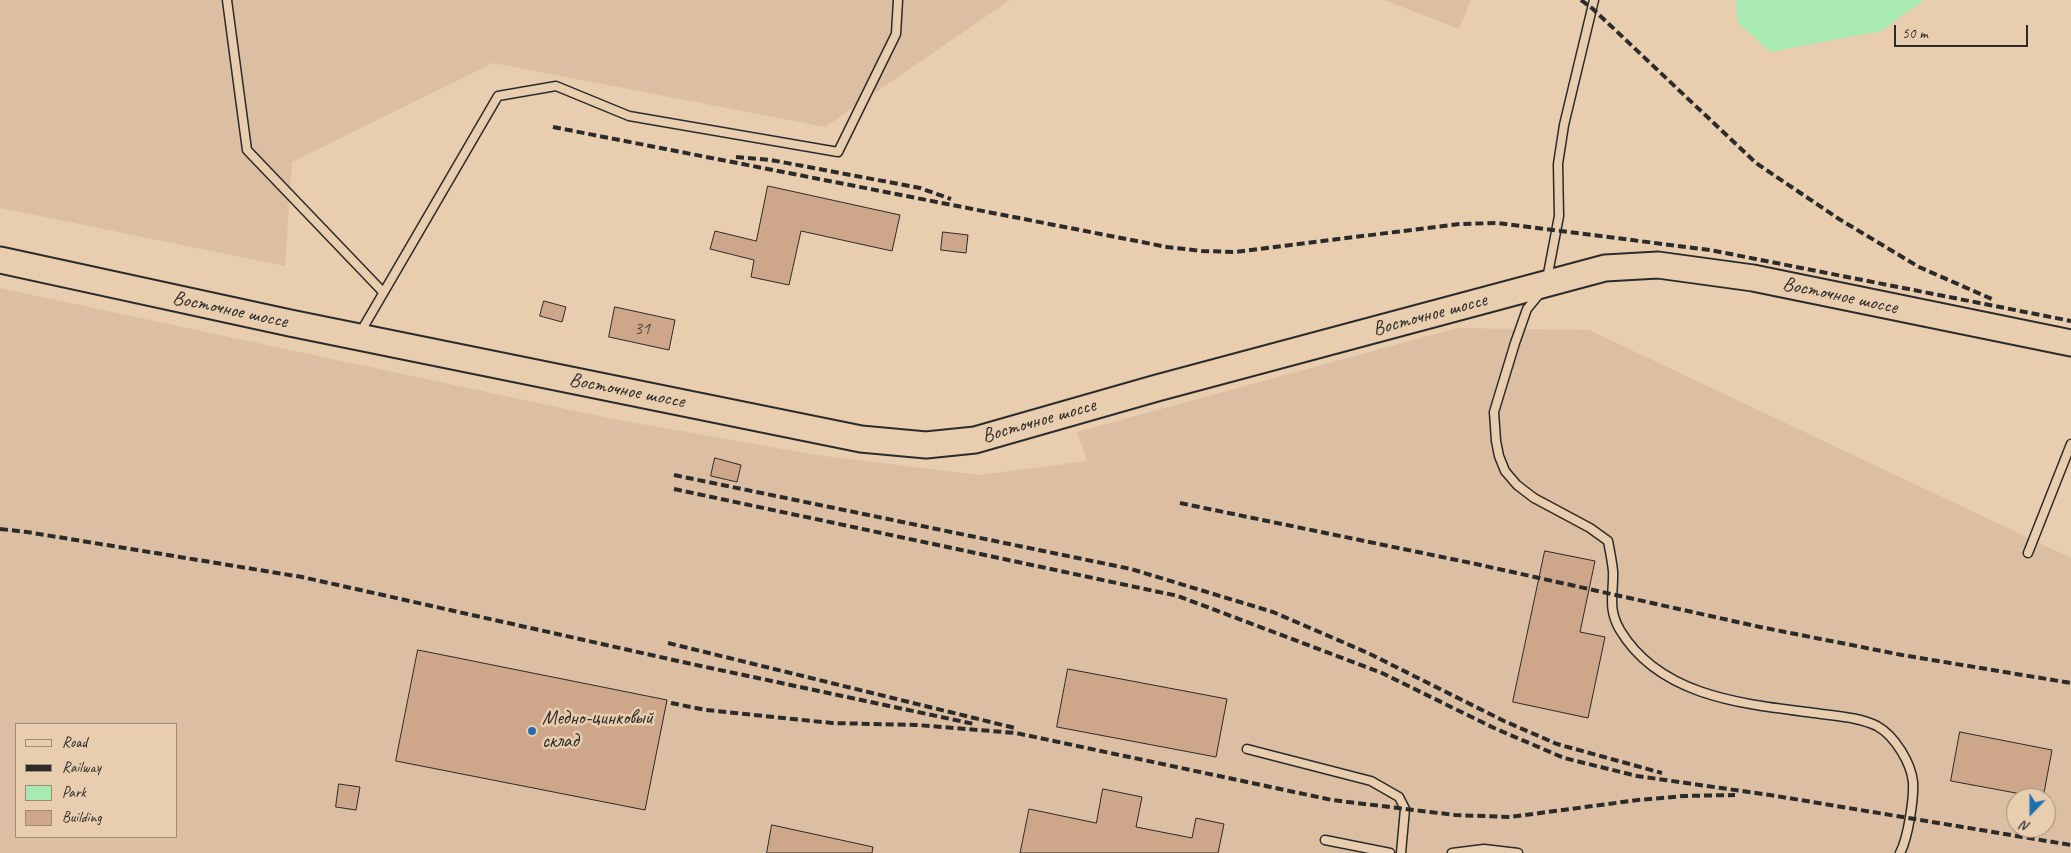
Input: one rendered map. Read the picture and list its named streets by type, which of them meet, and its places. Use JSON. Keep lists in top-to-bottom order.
{
  "streets": {
    "main road": ["Восточное шоссе"]
  },
  "places": ["Медно-цинковый склад"],
  "house_numbers": ["31"],
  "legend": [
    "Road",
    "Railway",
    "Park",
    "Building"
  ],
  "scale_bar": "50 m",
  "north": "bottom"
}
